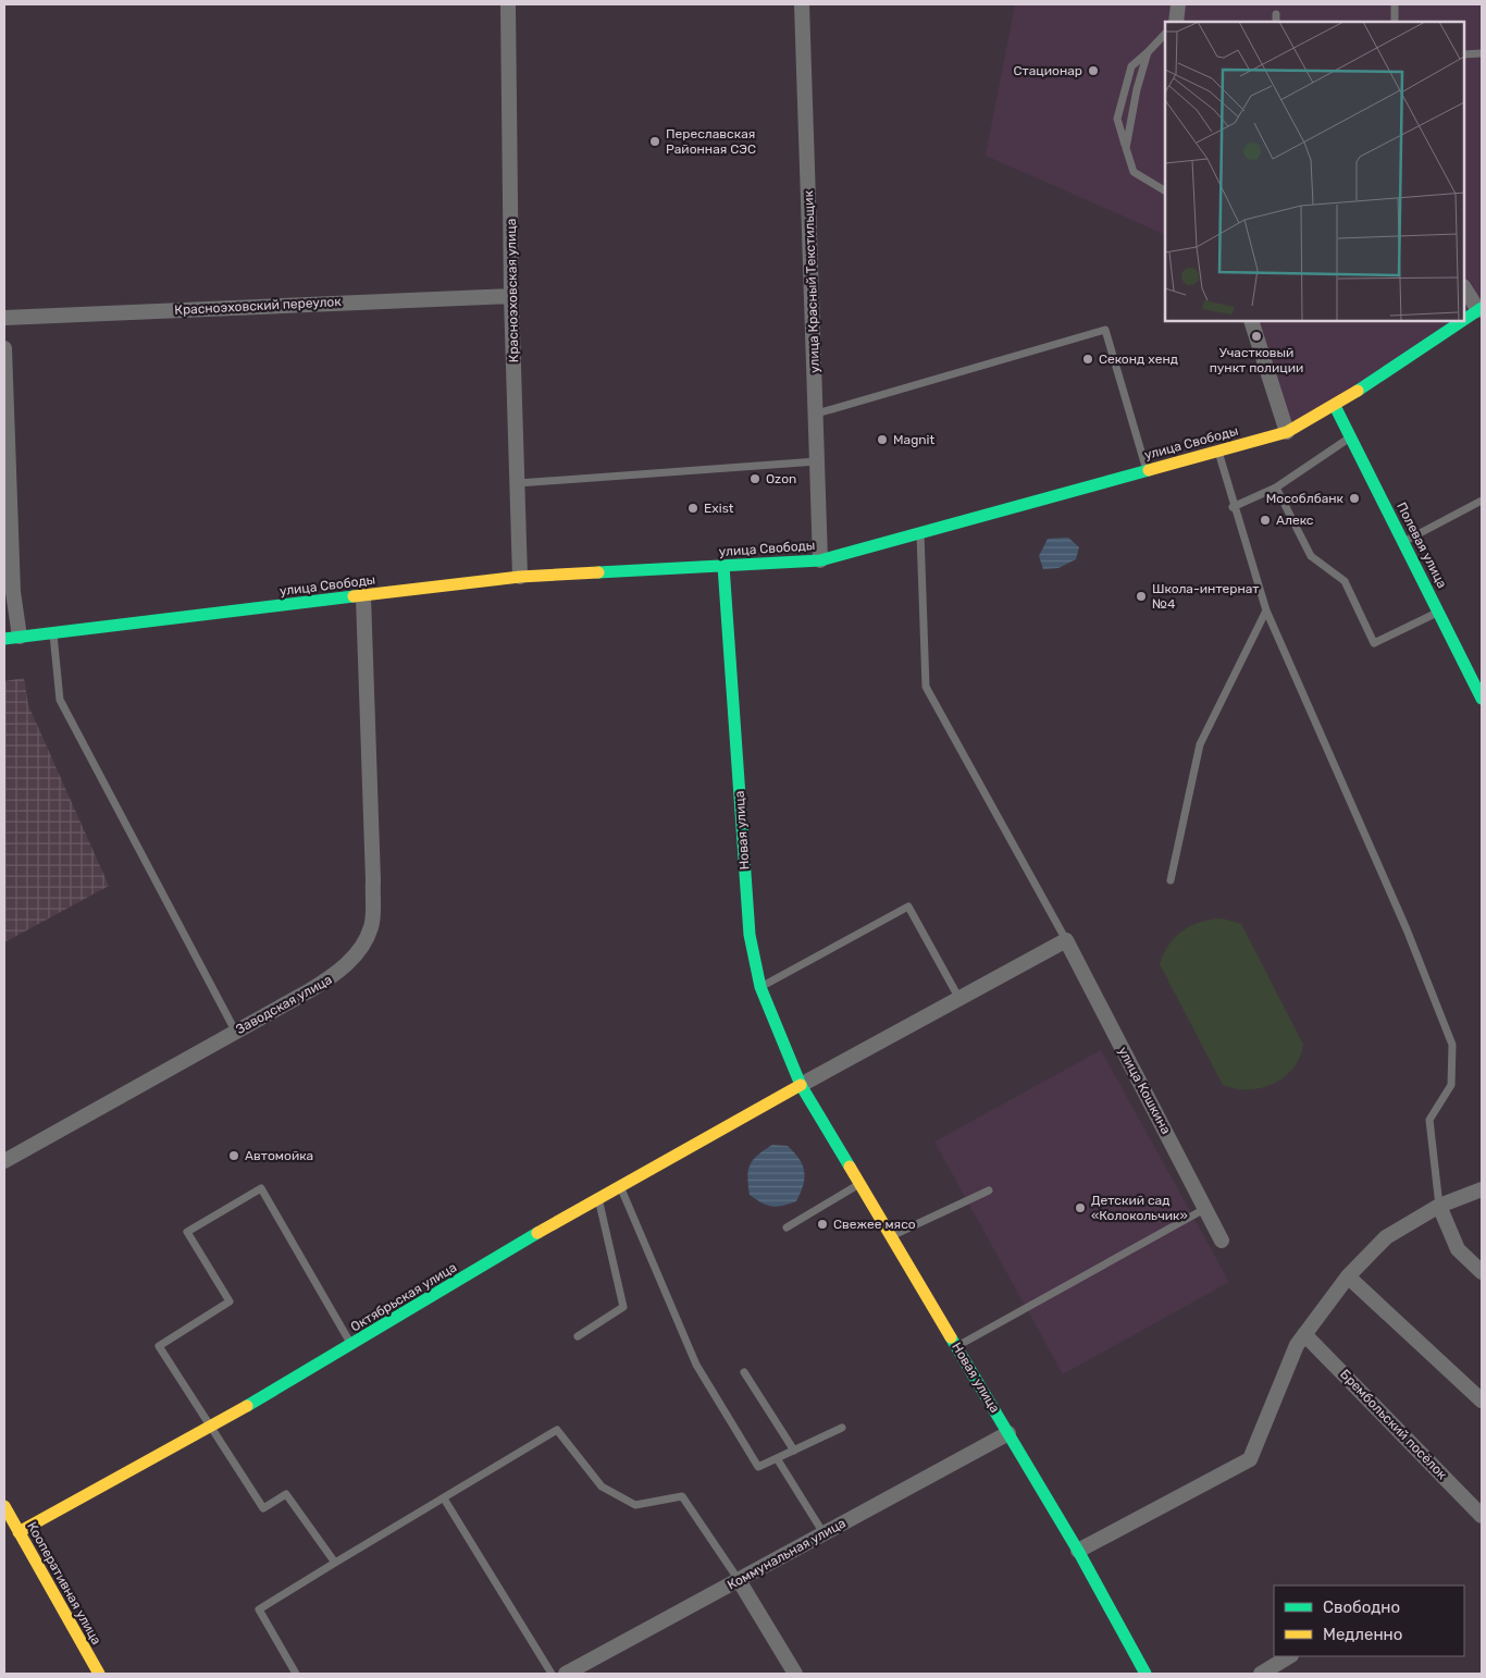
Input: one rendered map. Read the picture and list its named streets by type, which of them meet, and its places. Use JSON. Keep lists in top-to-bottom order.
{
  "streets": {
    "street": [
      "улица Красный Текстильщик",
      "Красноэховская улица",
      "Красноэховский переулок",
      "улица Свободы",
      "Полевая улица",
      "Новая улица",
      "Заводская улица",
      "улица Кошкина",
      "Октябрьская улица",
      "Брембольский посёлок",
      "Коммунальная улица",
      "Кооперативная улица"
    ]
  },
  "crossings": [
    ["улица Красный Текстильщик", "улица Свободы"],
    ["Красноэховская улица", "Красноэховский переулок"],
    ["Красноэховская улица", "улица Свободы"],
    ["улица Свободы", "Полевая улица"],
    ["улица Свободы", "Новая улица"],
    ["улица Свободы", "Заводская улица"],
    ["Новая улица", "Октябрьская улица"],
    ["Новая улица", "Коммунальная улица"],
    ["Октябрьская улица", "Кооперативная улица"]
  ],
  "places": [
    "Стационар",
    "Переславская Районная СЭС",
    "Участковый пункт полиции",
    "Секонд хенд",
    "Magnit",
    "Ozon",
    "Мособлбанк",
    "Exist",
    "Алекс",
    "Школа-интернат №4",
    "Автомойка",
    "Детский сад «Колокольчик»",
    "Свежее мясо"
  ],
  "legend": ["Свободно", "Медленно"]
}
